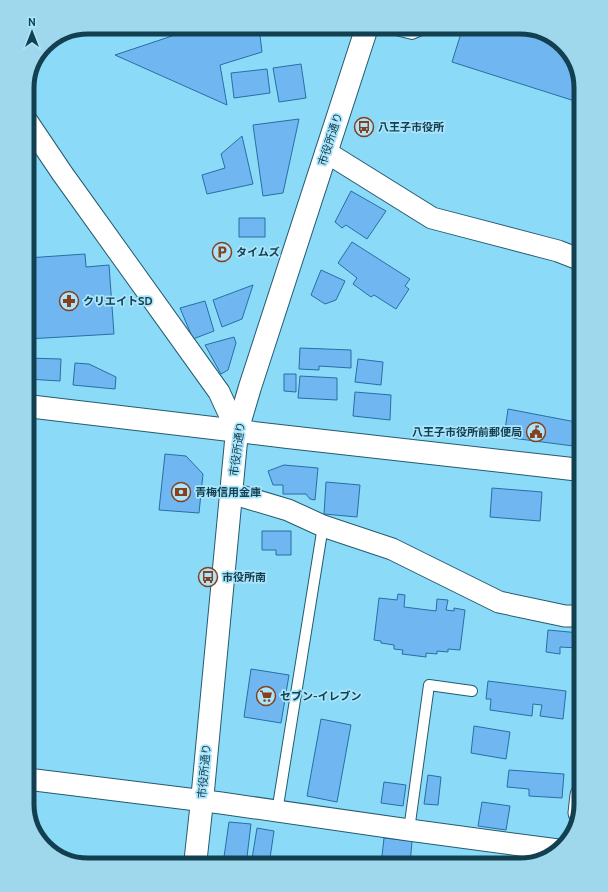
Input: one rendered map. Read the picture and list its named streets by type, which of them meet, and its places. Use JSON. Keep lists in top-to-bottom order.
{
  "streets": {
    "street": ["市役所通り"]
  },
  "places": {
    "bus stop": ["八王子市役所", "市役所南"],
    "parking": ["タイムズ"],
    "pharmacy": ["クリエイトSD"],
    "public building": ["八王子市役所前郵便局"],
    "bank": ["青梅信用金庫"],
    "supermarket": ["セブン-イレブン"]
  },
  "north": "top"
}
